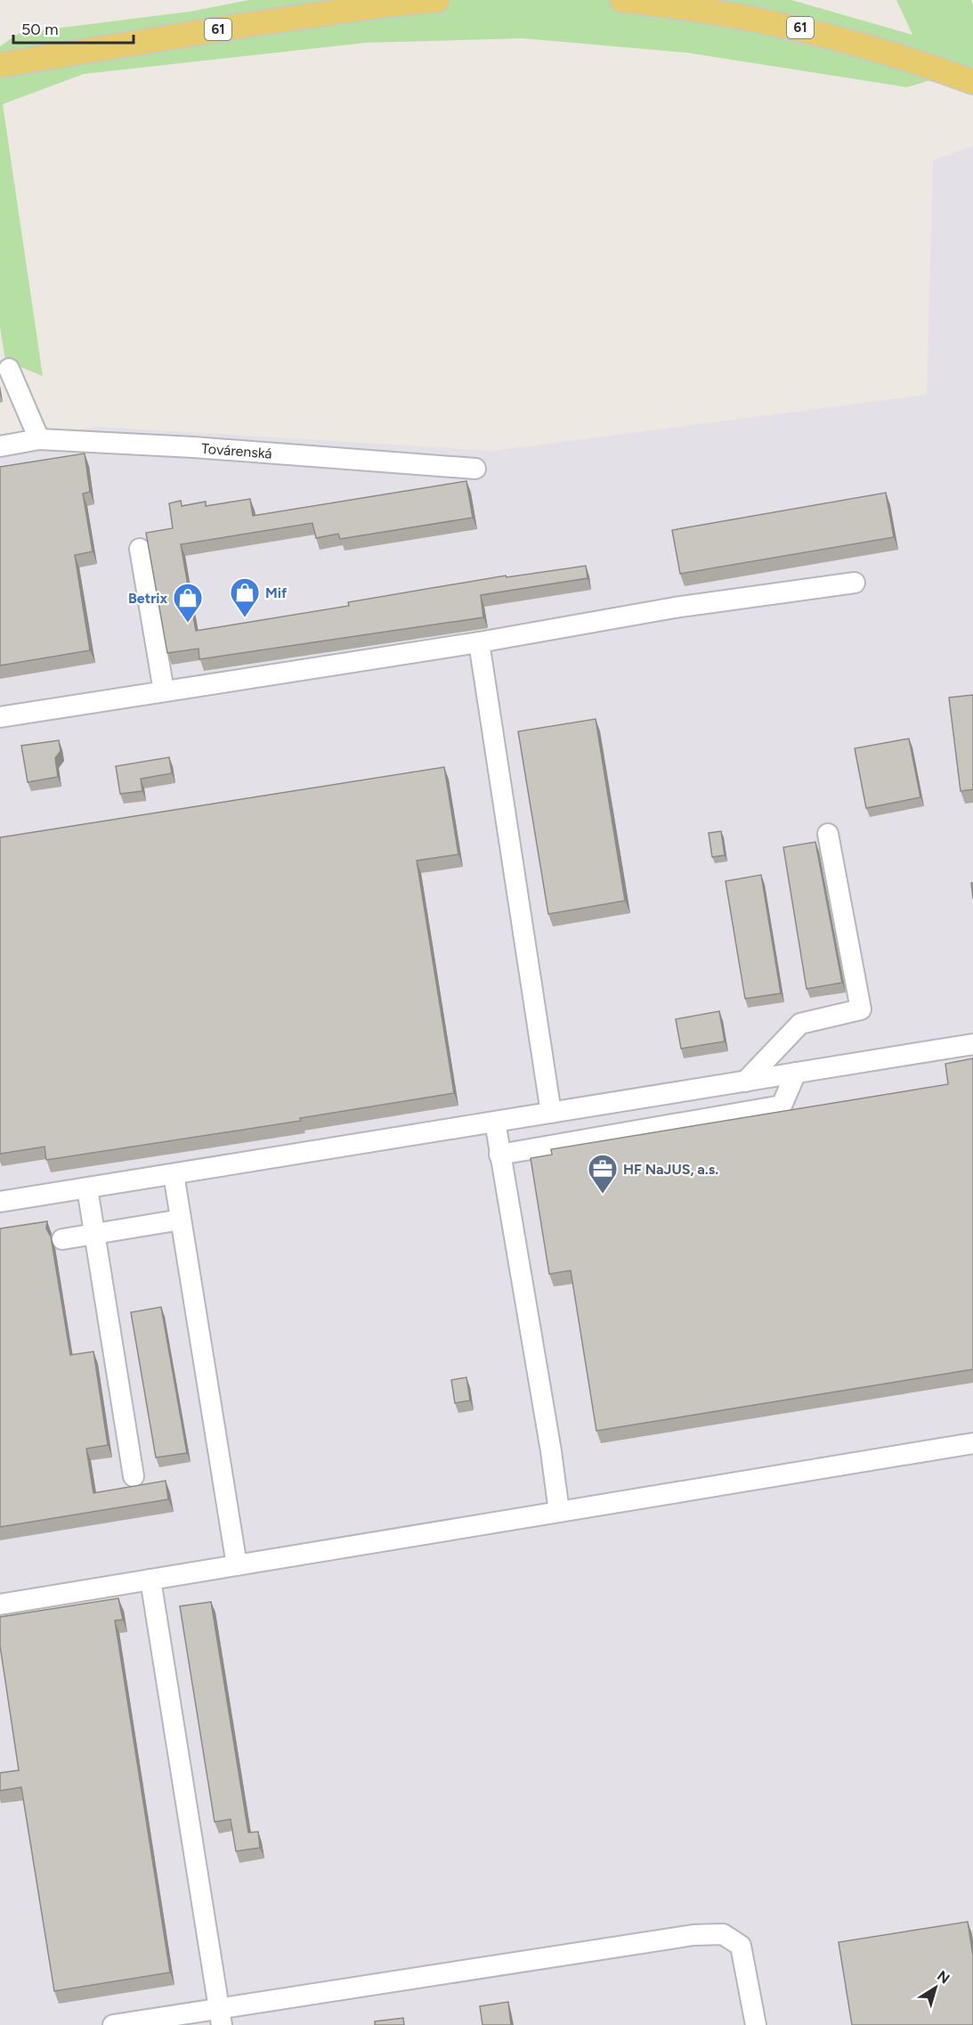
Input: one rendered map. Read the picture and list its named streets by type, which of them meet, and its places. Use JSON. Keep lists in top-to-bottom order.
{
  "streets": {
    "main road": ["61"],
    "lane": ["Továrenská"]
  },
  "places": {
    "shop": ["Mif", "Betrix"],
    "office": ["HF NaJUS, a.s."]
  },
  "scale_bar": "50 m",
  "north": "top right"
}
